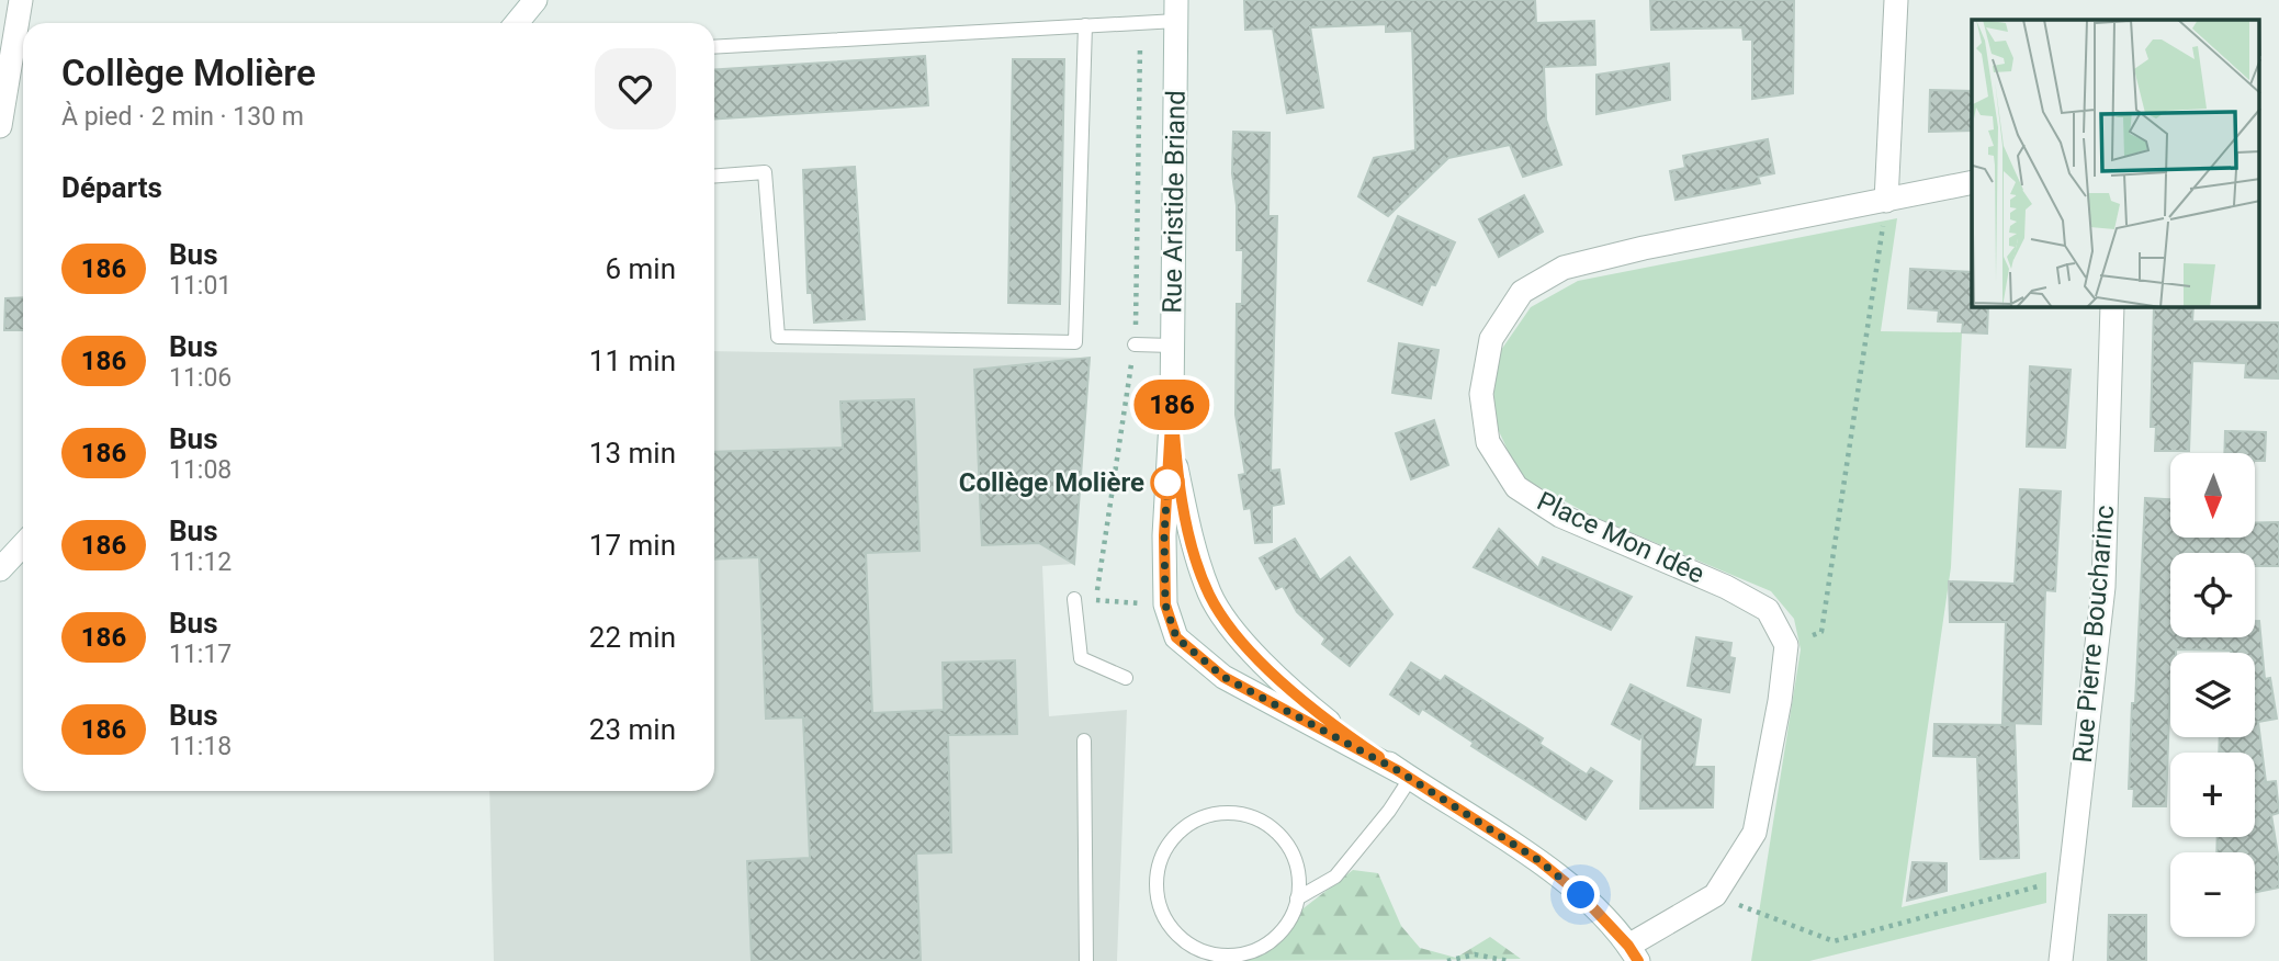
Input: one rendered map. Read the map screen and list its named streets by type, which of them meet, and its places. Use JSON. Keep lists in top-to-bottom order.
{
  "streets": {
    "street": ["Rue Aristide Briand", "Place Mon Idée", "Rue Pierre Boucharinc"]
  },
  "places": ["Collège Molière"],
  "lines": ["bus line 186"],
  "north": "bottom",
  "page": {
    "on_map": "186",
    "heading": [
      ["Collège Molière", "À pied · 2 min · 130 m"],
      "Départs"
    ],
    "list": [
      {
        "mark": "186",
        "name": "Bus",
        "note": "11:01",
        "value": "6 min"
      },
      {
        "mark": "186",
        "name": "Bus",
        "note": "11:06",
        "value": "11 min"
      },
      {
        "mark": "186",
        "name": "Bus",
        "note": "11:08",
        "value": "13 min"
      },
      {
        "mark": "186",
        "name": "Bus",
        "note": "11:12",
        "value": "17 min"
      },
      {
        "mark": "186",
        "name": "Bus",
        "note": "11:17",
        "value": "22 min"
      },
      {
        "mark": "186",
        "name": "Bus",
        "note": "11:18",
        "value": "23 min"
      }
    ],
    "map_buttons": ["+", "−"]
  }
}
